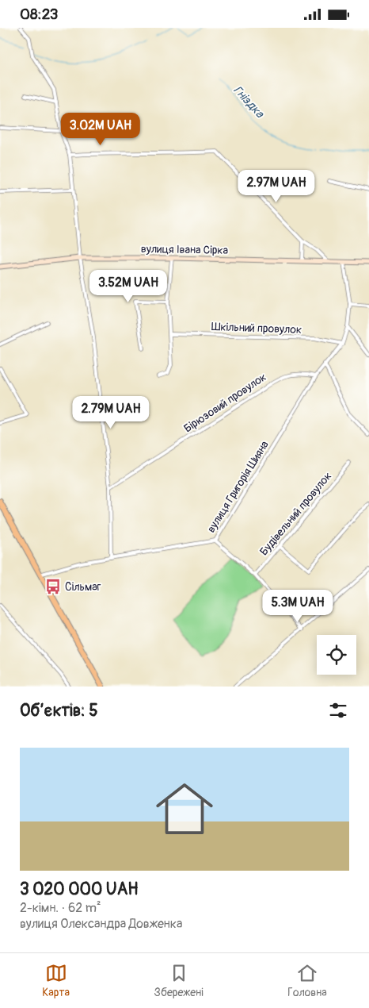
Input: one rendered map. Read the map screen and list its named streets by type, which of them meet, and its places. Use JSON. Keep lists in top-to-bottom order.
{
  "streets": {
    "street": [
      "вулиця Івана Сірка",
      "Шкільний провулок",
      "Бірюзовий провулок",
      "вулиця Григорія Шияна",
      "Будівельний провулок"
    ]
  },
  "crossings": [
    ["вулиця Івана Сірка", "вулиця Григорія Шияна"],
    ["Шкільний провулок", "вулиця Григорія Шияна"],
    ["Бірюзовий провулок", "вулиця Григорія Шияна"]
  ],
  "water": ["Гніздка"],
  "places": {
    "bus stop": ["Сільмаг"]
  },
  "page": {
    "status": "08:23",
    "price": [
      "3.02M UAH",
      "2.97M UAH",
      "3.52M UAH",
      "2.79M UAH",
      "5.3M UAH"
    ],
    "heading": "Об’єктів: 5",
    "list": [
      {
        "name": "3 020 000 UAH",
        "note": "2-кімн. · 62 m² · вулиця Олександра Довженка"
      }
    ],
    "tabs": ["Карта", "Збережені", "Головна"]
  }
}
